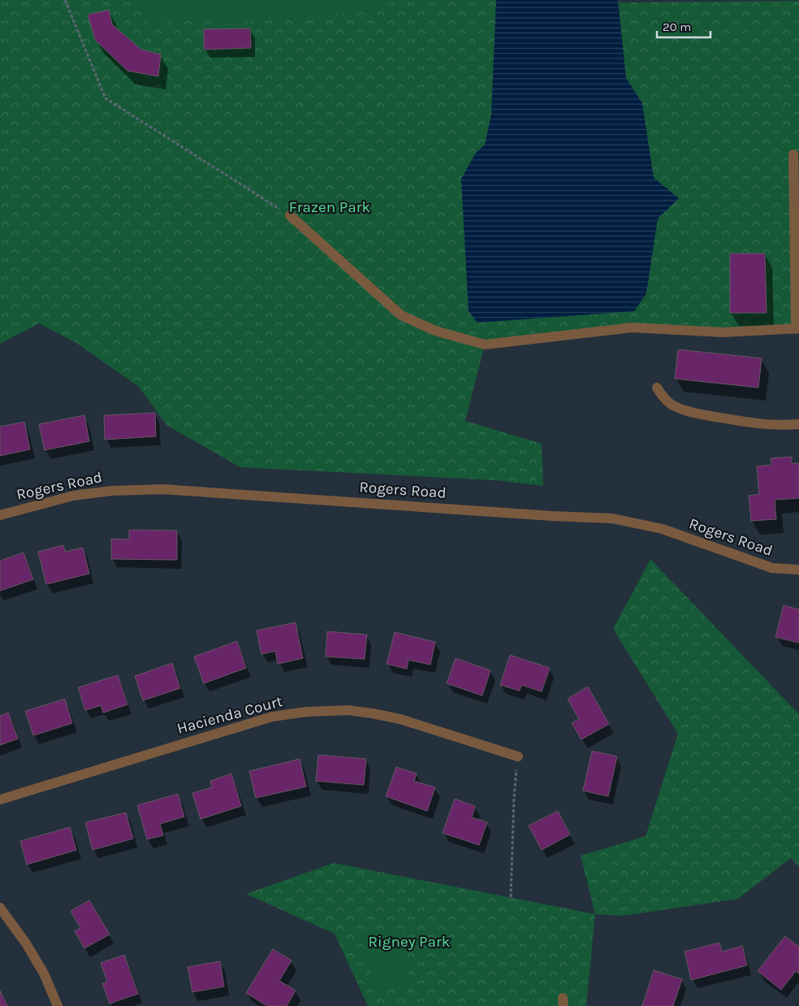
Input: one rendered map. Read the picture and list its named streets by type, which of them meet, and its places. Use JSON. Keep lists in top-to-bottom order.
{
  "streets": {
    "street": ["Rogers Road", "Hacienda Court"]
  },
  "parks": ["Frazen Park", "Rigney Park"],
  "scale_bar": "20 m"
}
